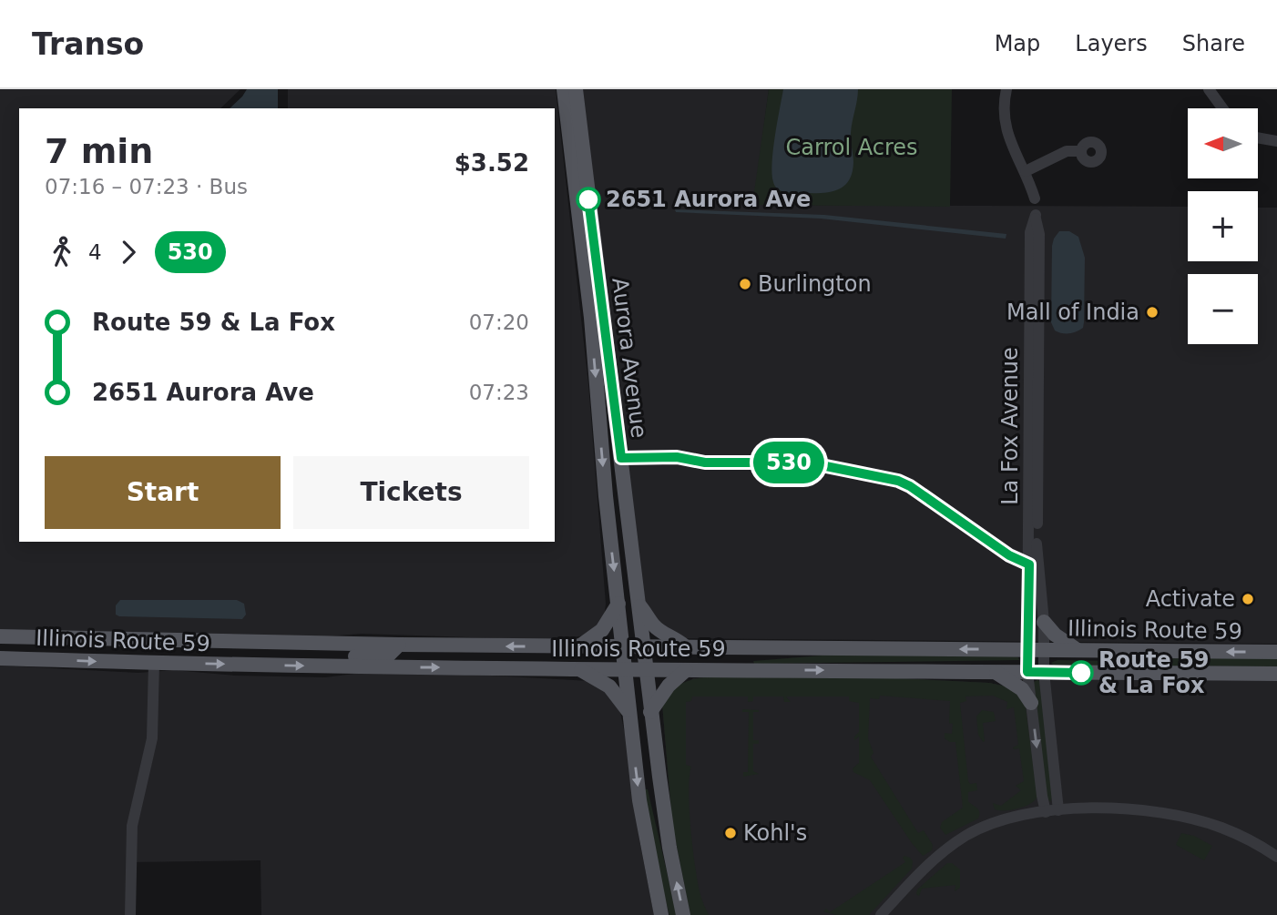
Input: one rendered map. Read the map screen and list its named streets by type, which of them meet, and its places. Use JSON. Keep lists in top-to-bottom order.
{
  "streets": {
    "main road": ["Aurora Avenue", "Illinois Route 59"],
    "street": ["La Fox Avenue"]
  },
  "crossings": [
    ["Aurora Avenue", "Illinois Route 59"],
    ["La Fox Avenue", "Illinois Route 59"]
  ],
  "parks": ["Carrol Acres"],
  "places": [
    "2651 Aurora Ave",
    "Burlington",
    "Mall of India",
    "Activate",
    "Route 59 & La Fox",
    "Kohl's"
  ],
  "lines": ["bus line 530"],
  "north": "left",
  "page": {
    "header": "Transo",
    "nav": ["Map", "Layers", "Share"],
    "on_map": "530",
    "map_buttons": ["+", "−"],
    "heading": ["7 min", "07:16 – 07:23 · Bus", "$3.52"],
    "legs": ["4", "530"],
    "list": [
      {
        "name": "Route 59 & La Fox",
        "value": "07:20"
      },
      {
        "name": "2651 Aurora Ave",
        "value": "07:23"
      }
    ],
    "buttons": ["Start", "Tickets"]
  }
}
